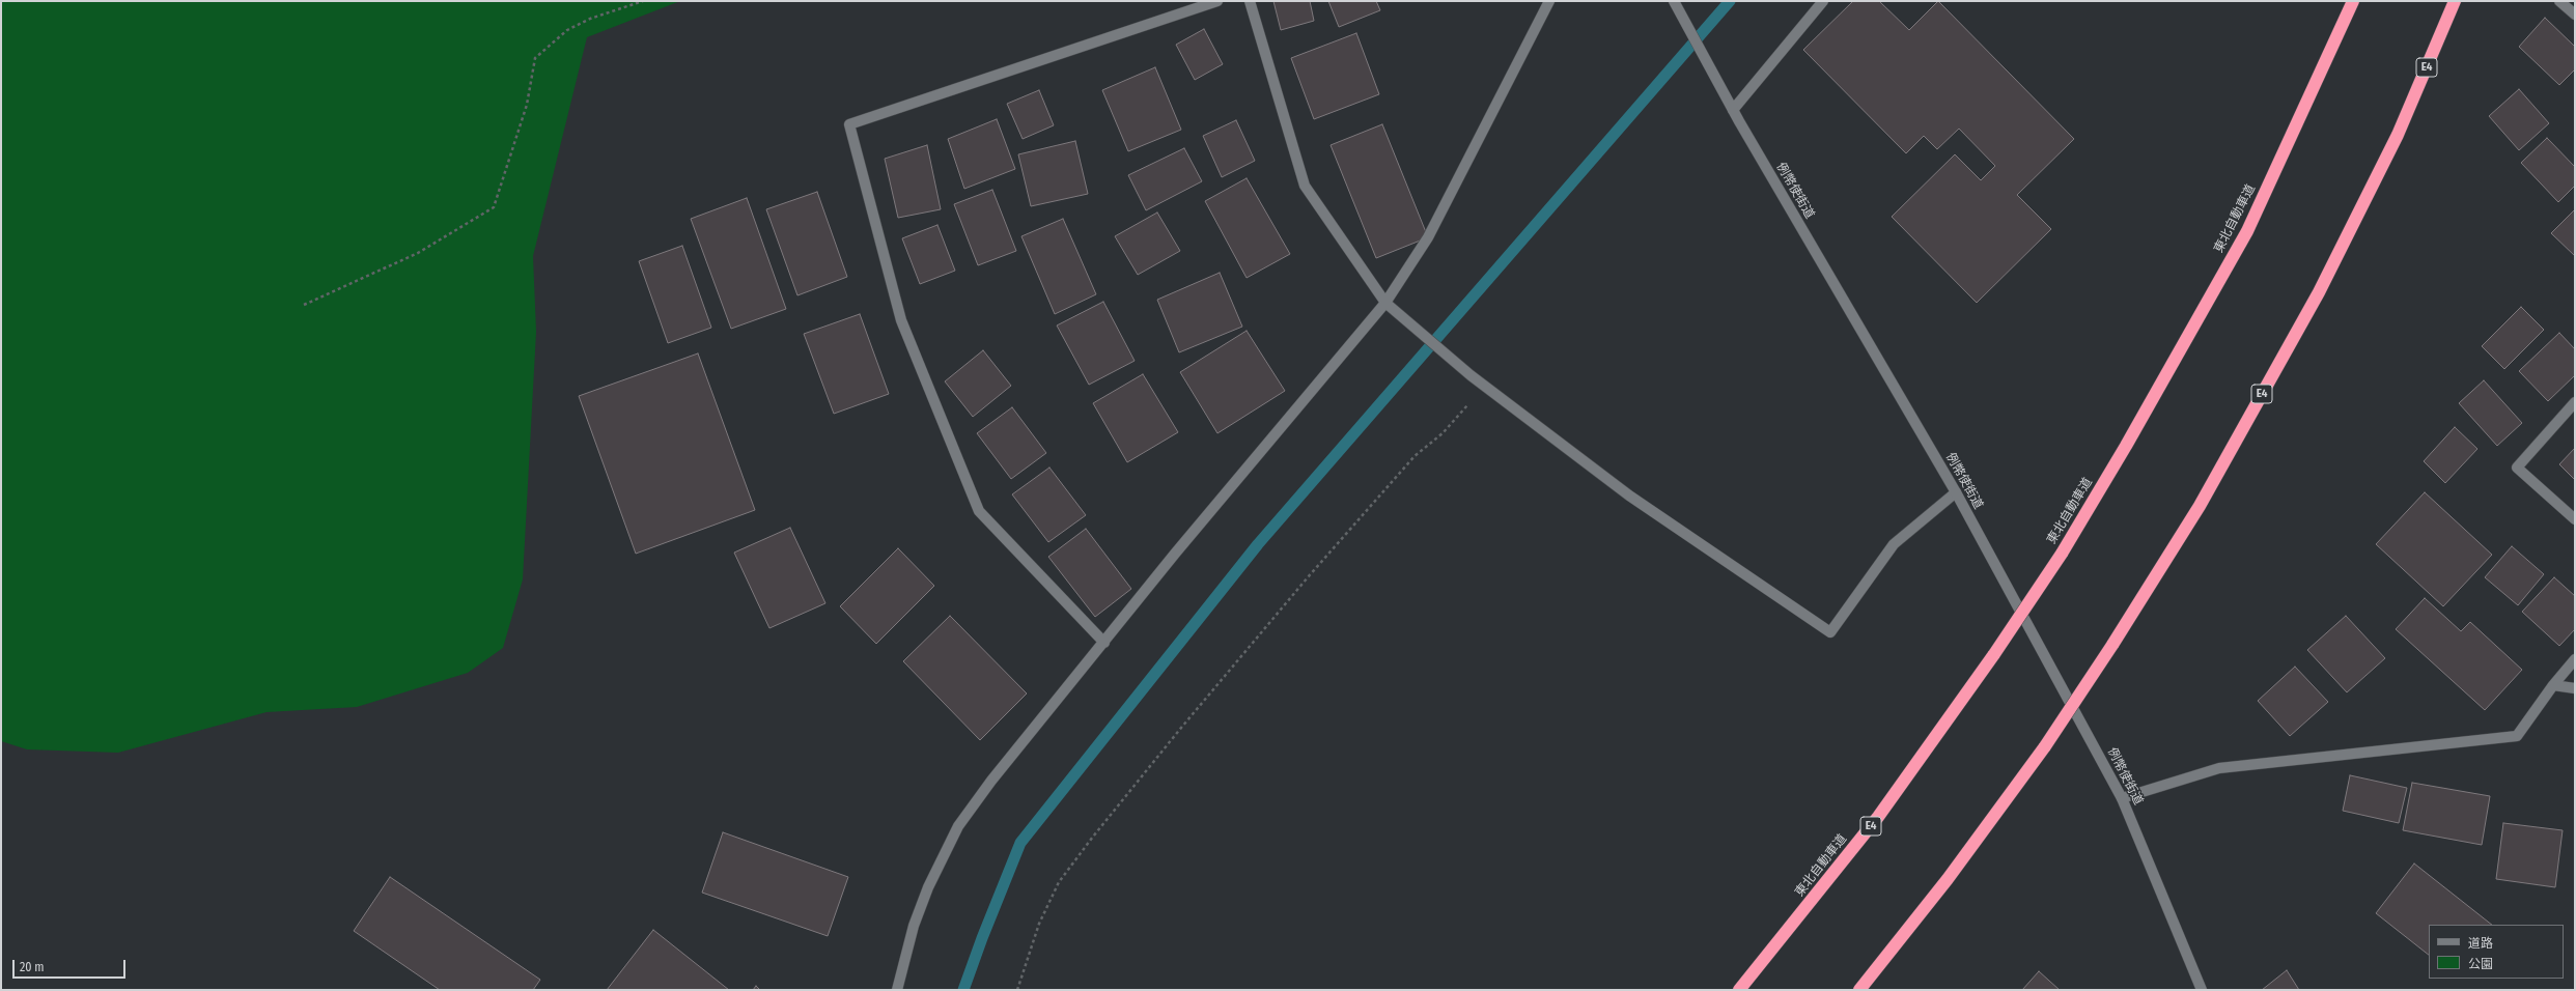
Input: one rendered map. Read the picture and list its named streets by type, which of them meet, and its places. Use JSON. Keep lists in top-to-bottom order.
{
  "streets": {
    "highway": ["E4", "東北自動車道"],
    "street": ["例幣使街道"]
  },
  "legend": ["道路", "公園"],
  "scale_bar": "20 m"
}
